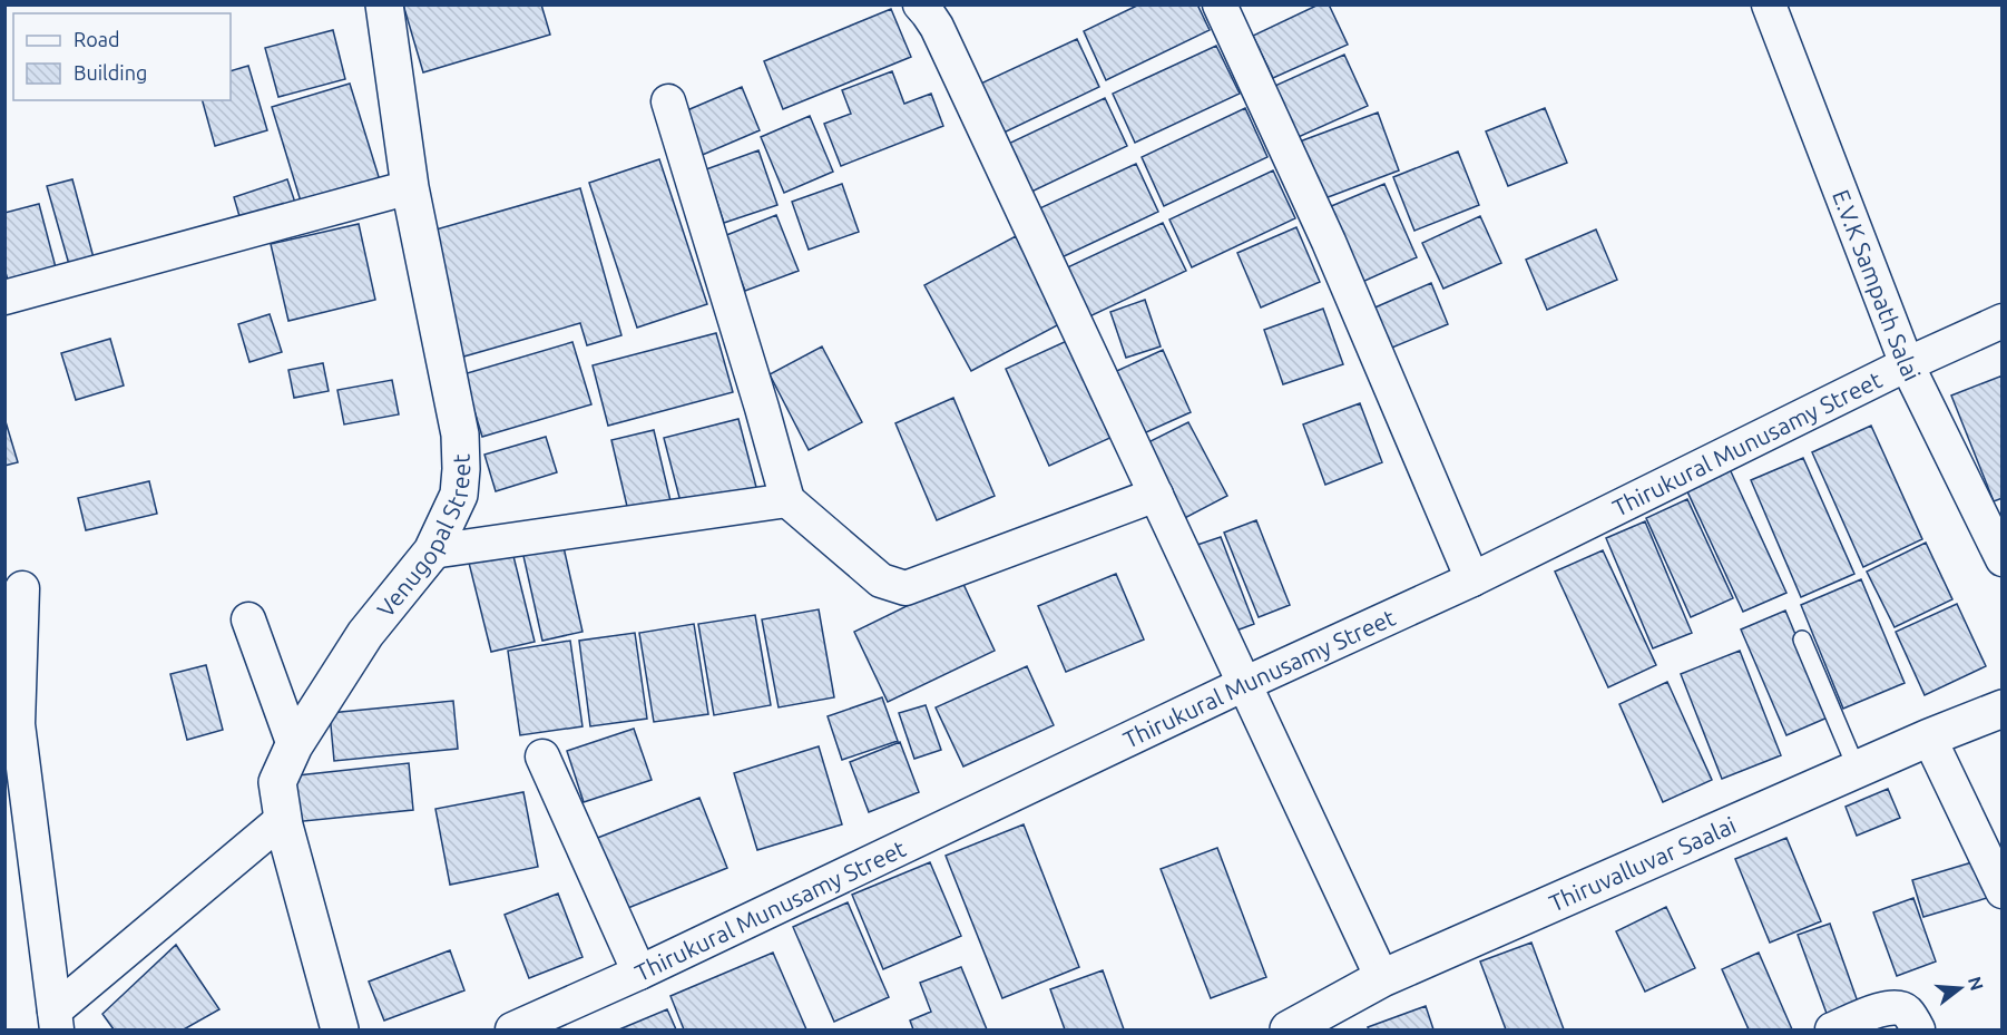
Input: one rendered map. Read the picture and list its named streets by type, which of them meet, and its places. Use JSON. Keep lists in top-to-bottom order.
{
  "streets": {
    "main road": ["Venugopal Street", "Thiruvalluvar Saalai"],
    "street": ["E.V.K Sampath Salai", "Thirukural Munusamy Street"]
  },
  "crossings": [
    ["E.V.K Sampath Salai", "Thirukural Munusamy Street"]
  ],
  "legend": ["Road", "Building"],
  "north": "right"
}
